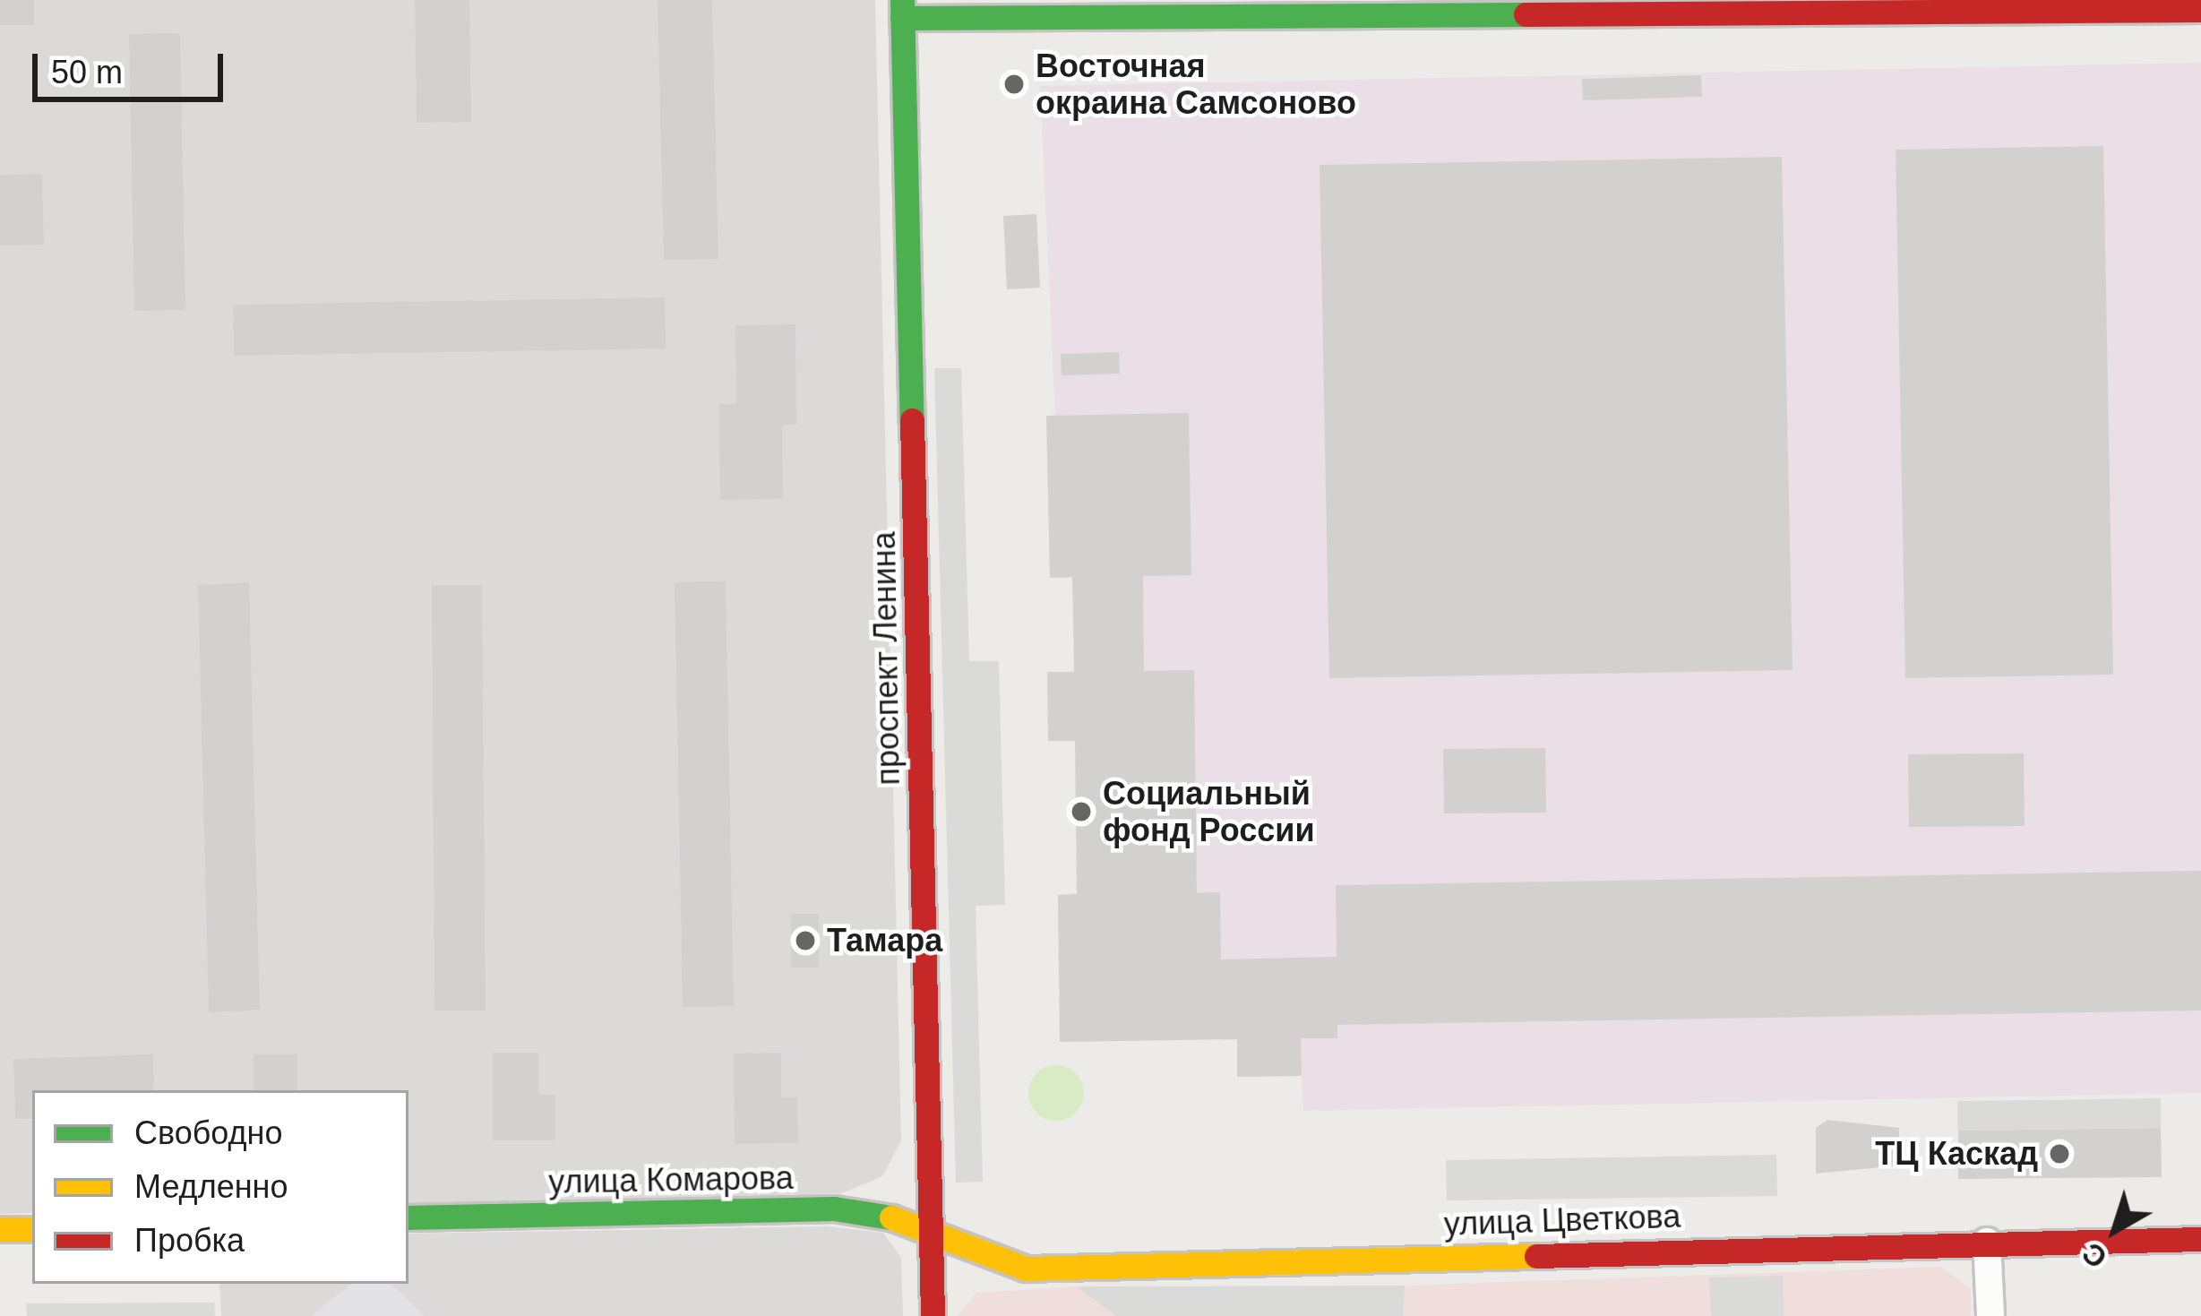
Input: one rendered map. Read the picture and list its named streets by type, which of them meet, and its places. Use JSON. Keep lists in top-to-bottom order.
{
  "streets": {
    "street": ["проспект Ленина", "улица Комарова", "улица Цветкова"]
  },
  "crossings": [
    ["проспект Ленина", "улица Комарова"],
    ["проспект Ленина", "улица Цветкова"],
    ["улица Комарова", "улица Цветкова"]
  ],
  "places": [
    "Восточная окраина Самсоново",
    "Социальный фонд России",
    "Тамара",
    "ТЦ Каскад"
  ],
  "legend": ["Свободно", "Медленно", "Пробка"],
  "scale_bar": "50 m",
  "north": "bottom left"
}
